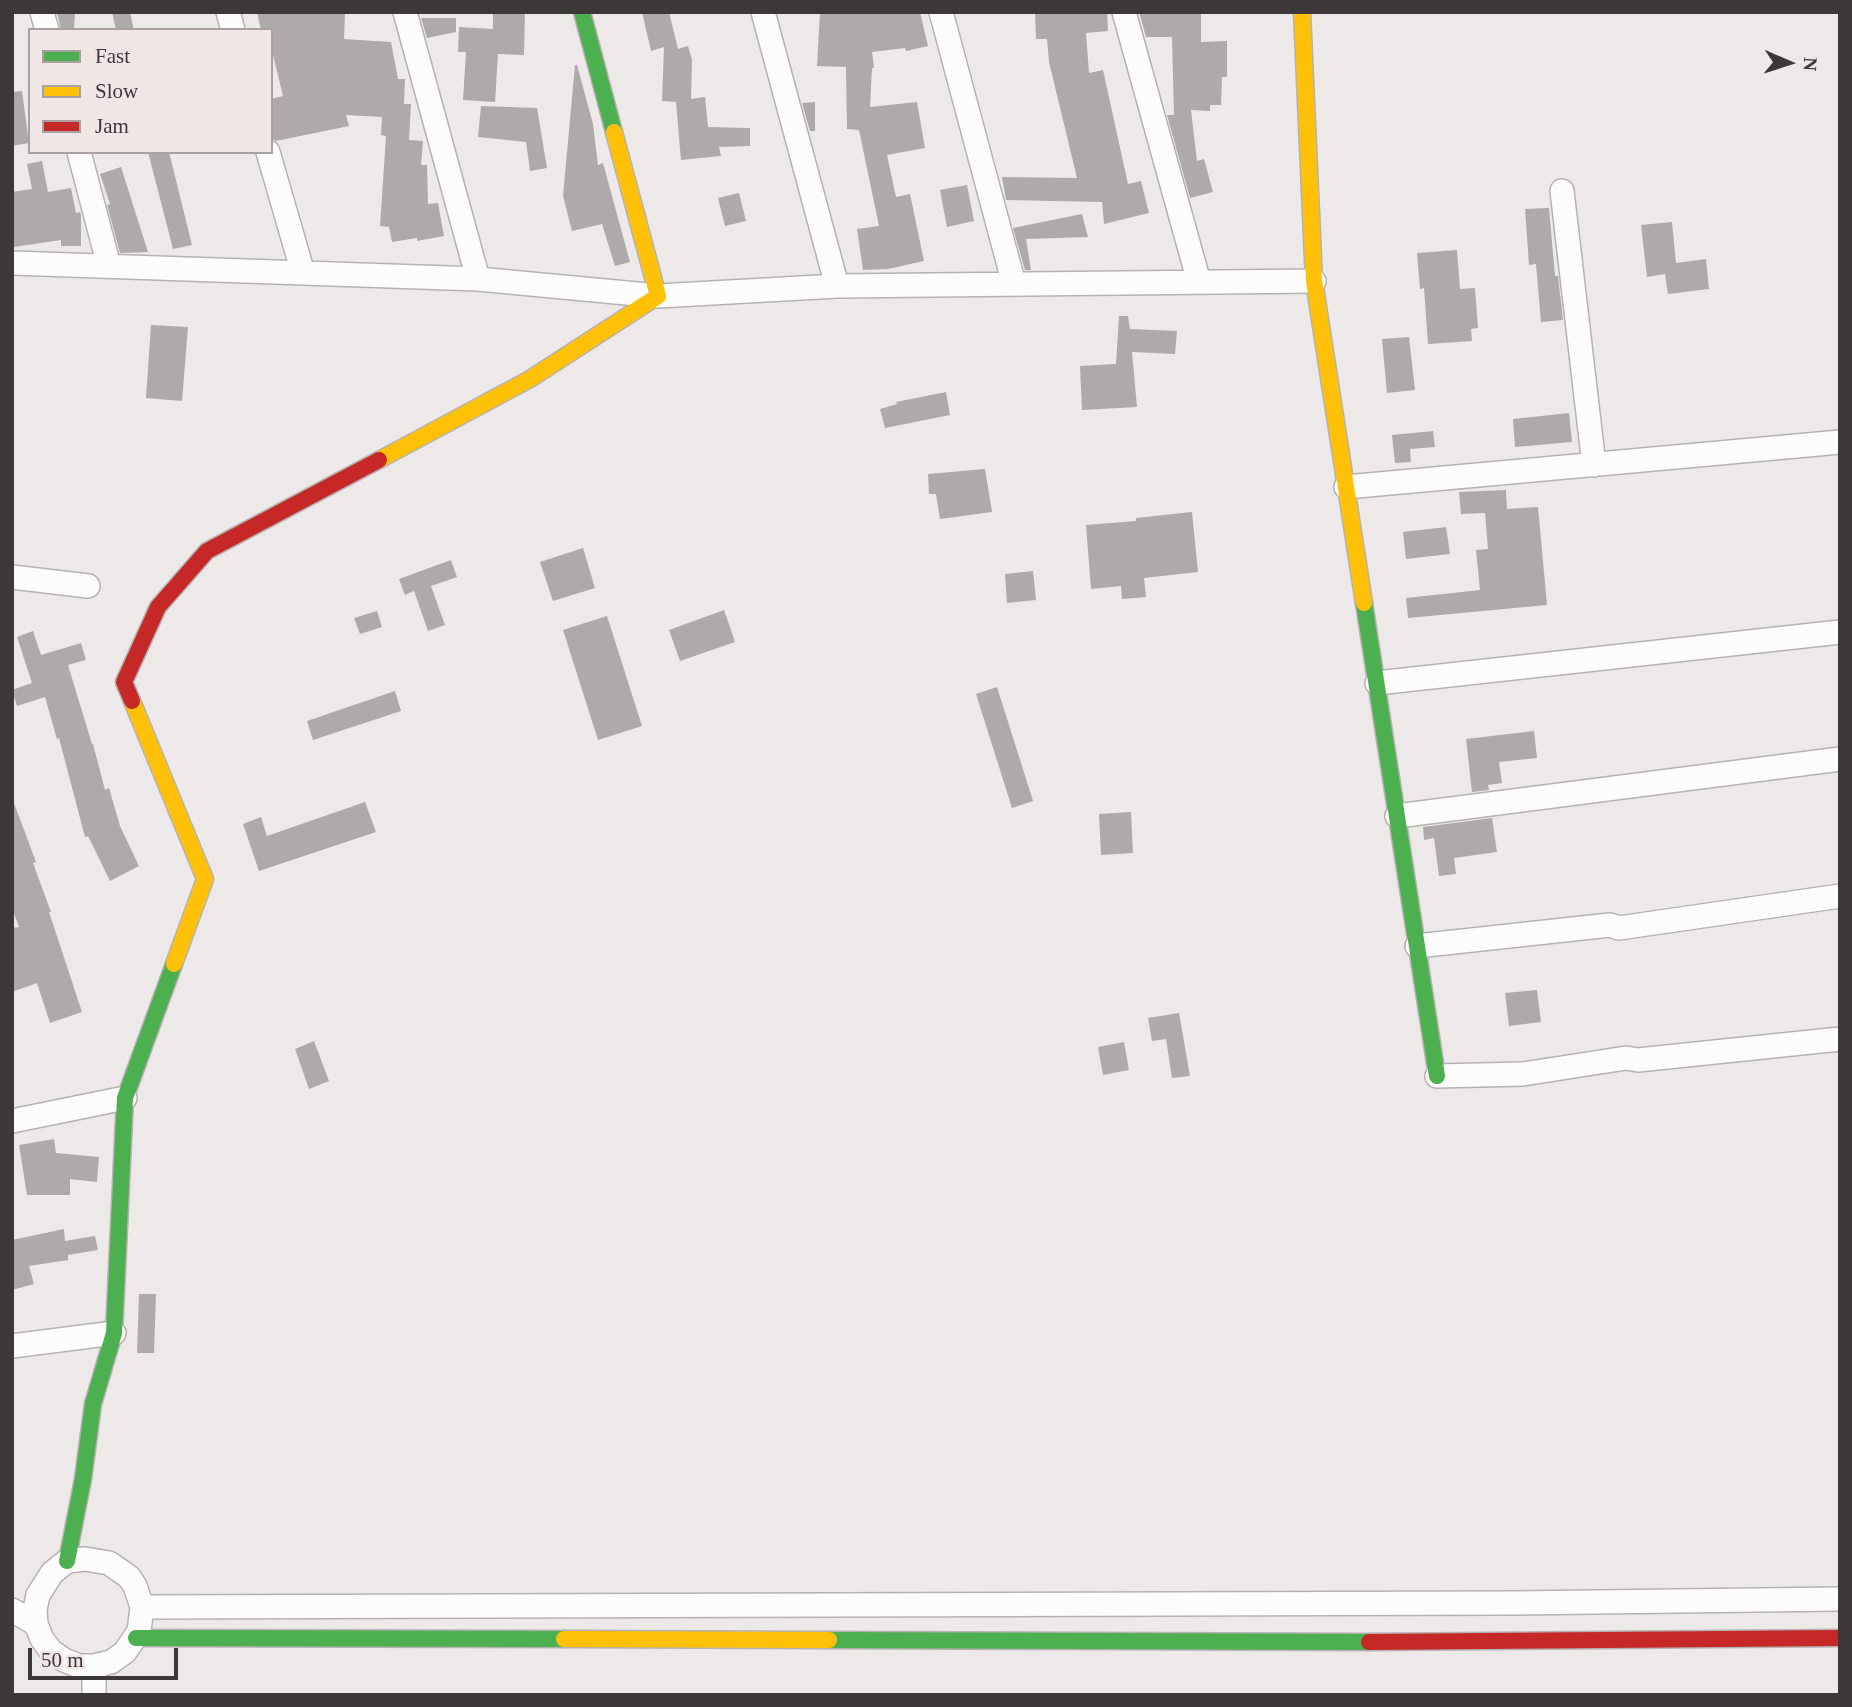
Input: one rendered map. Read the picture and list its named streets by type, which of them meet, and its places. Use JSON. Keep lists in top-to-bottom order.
{
  "legend": ["Fast", "Slow", "Jam"],
  "scale_bar": "50 m",
  "north": "right"
}
